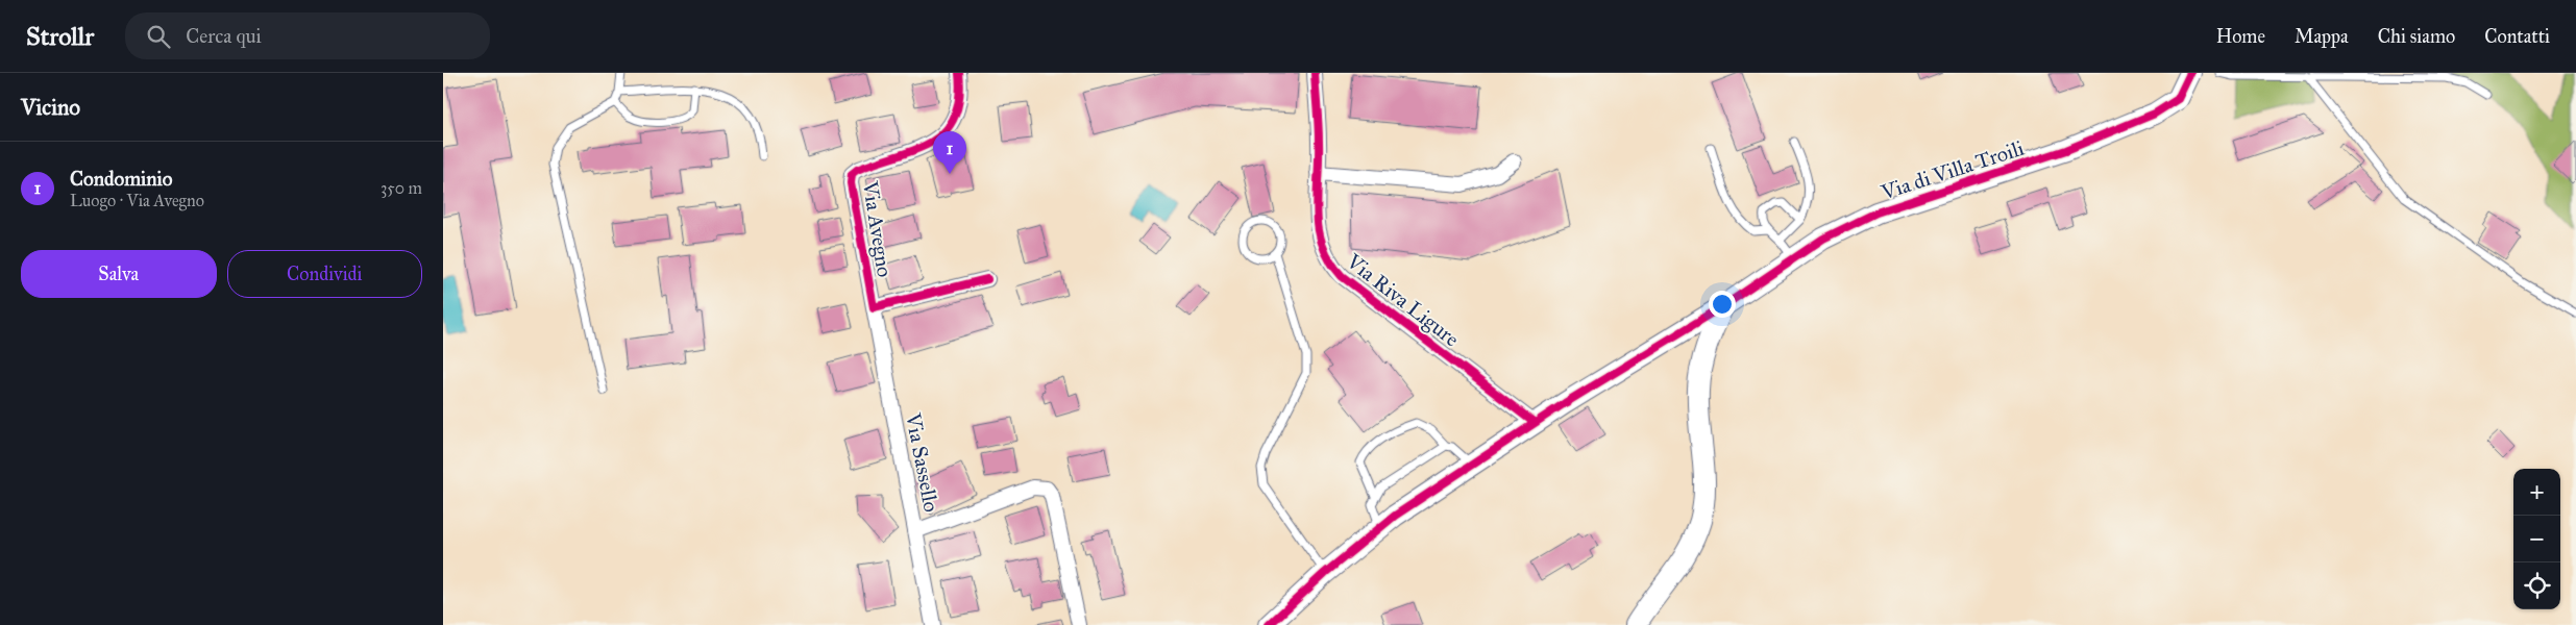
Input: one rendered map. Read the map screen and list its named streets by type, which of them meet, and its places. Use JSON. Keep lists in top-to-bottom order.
{
  "streets": {
    "street": [
      "Via di Villa Troili",
      "Via Avegno",
      "Via Riva Ligure",
      "Via Sassello"
    ]
  },
  "crossings": [
    ["Via di Villa Troili", "Via Riva Ligure"],
    ["Via Avegno", "Via Sassello"]
  ],
  "page": {
    "header": "Strollr",
    "search": "Cerca qui",
    "nav": [
      "Home",
      "Mappa",
      "Chi siamo",
      "Contatti"
    ],
    "heading": "Vicino",
    "pins": "1",
    "list": [
      {
        "mark": "1",
        "name": "Condominio",
        "note": "Luogo · Via Avegno",
        "value": "350 m"
      }
    ],
    "buttons": ["Salva", "Condividi"],
    "map_buttons": ["+", "−"]
  }
}
